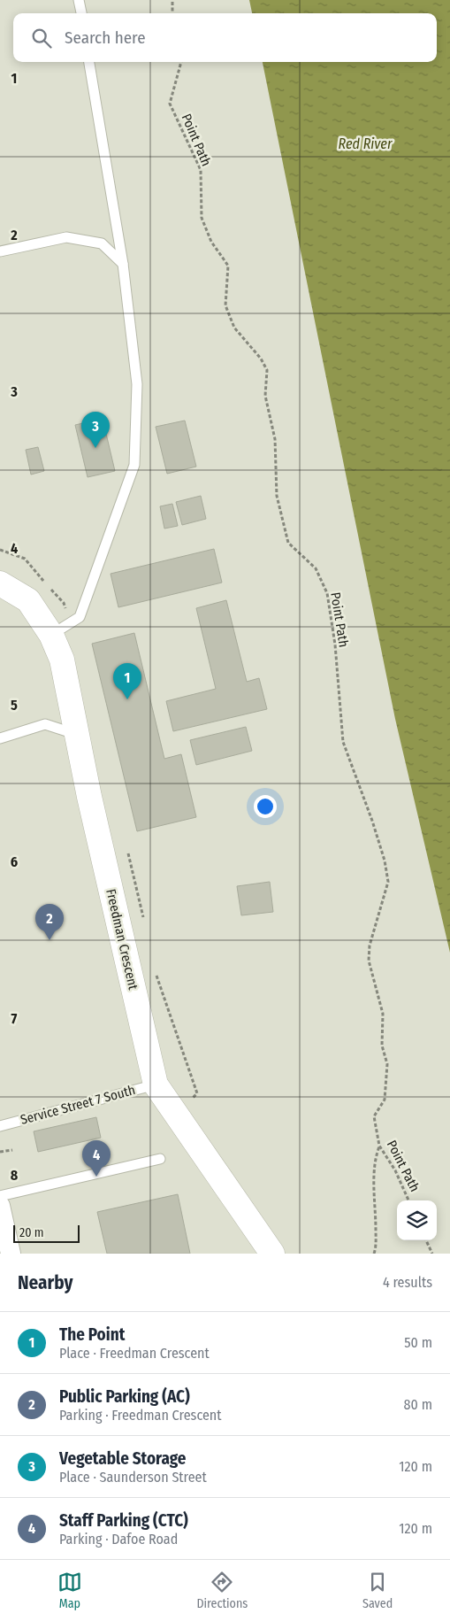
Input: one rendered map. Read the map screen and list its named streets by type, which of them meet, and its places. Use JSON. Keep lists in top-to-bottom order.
{
  "streets": {
    "street": ["Freedman Crescent"],
    "lane": ["Service Street 7 South"],
    "path": ["Point Path"]
  },
  "crossings": [
    ["Freedman Crescent", "Service Street 7 South"]
  ],
  "water": ["Red River"],
  "scale_bar": "20 m",
  "page": {
    "search": "Search here",
    "pins": [
      "3",
      "1",
      "2",
      "4"
    ],
    "scale": "20 m",
    "heading": ["Nearby", "4 results"],
    "list": [
      {
        "mark": "1",
        "name": "The Point",
        "note": "Place · Freedman Crescent",
        "value": "50 m"
      },
      {
        "mark": "2",
        "name": "Public Parking (AC)",
        "note": "Parking · Freedman Crescent",
        "value": "80 m"
      },
      {
        "mark": "3",
        "name": "Vegetable Storage",
        "note": "Place · Saunderson Street",
        "value": "120 m"
      },
      {
        "mark": "4",
        "name": "Staff Parking (CTC)",
        "note": "Parking · Dafoe Road",
        "value": "120 m"
      }
    ],
    "nav": ["Map", "Directions", "Saved"]
  },
  "grid": {
    "rows": [
      "1",
      "2",
      "3",
      "4",
      "5",
      "6",
      "7",
      "8"
    ]
  }
}
